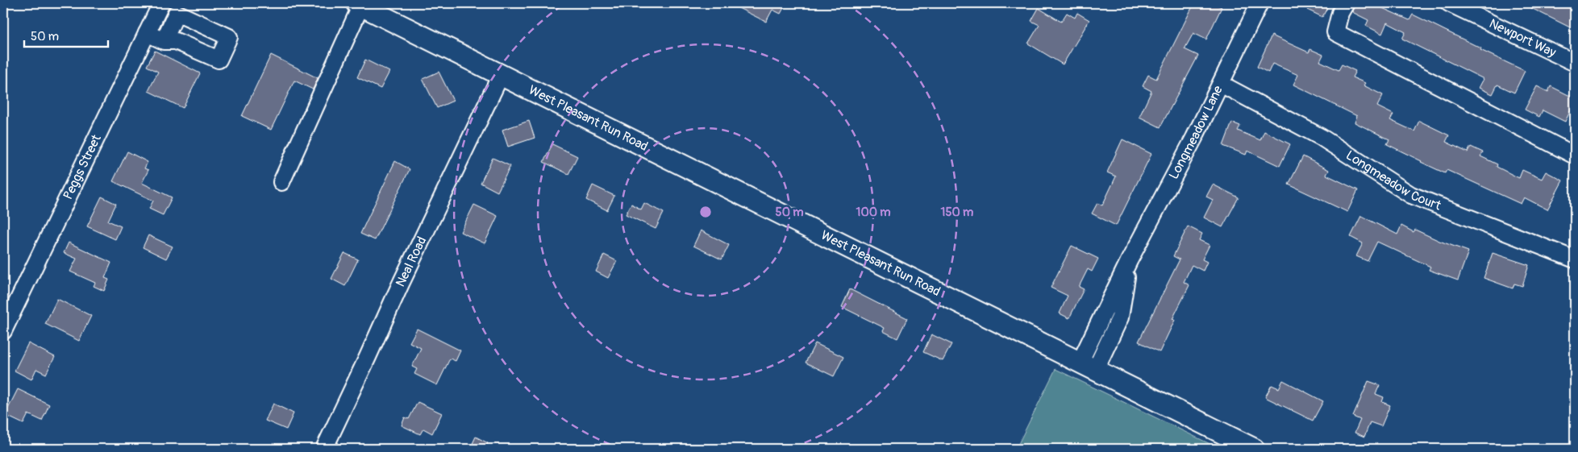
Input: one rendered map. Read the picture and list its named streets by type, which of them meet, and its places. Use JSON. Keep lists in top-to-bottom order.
{
  "streets": {
    "main road": ["West Pleasant Run Road"],
    "street": [
      "Newport Way",
      "Longmeadow Lane",
      "Peggs Street",
      "Longmeadow Court",
      "Neal Road"
    ]
  },
  "crossings": [
    ["West Pleasant Run Road", "Longmeadow Lane"],
    ["West Pleasant Run Road", "Neal Road"],
    ["Longmeadow Lane", "Longmeadow Court"]
  ],
  "scale_bar": "50 m",
  "rings": ["50 m", "100 m", "150 m"]
}
